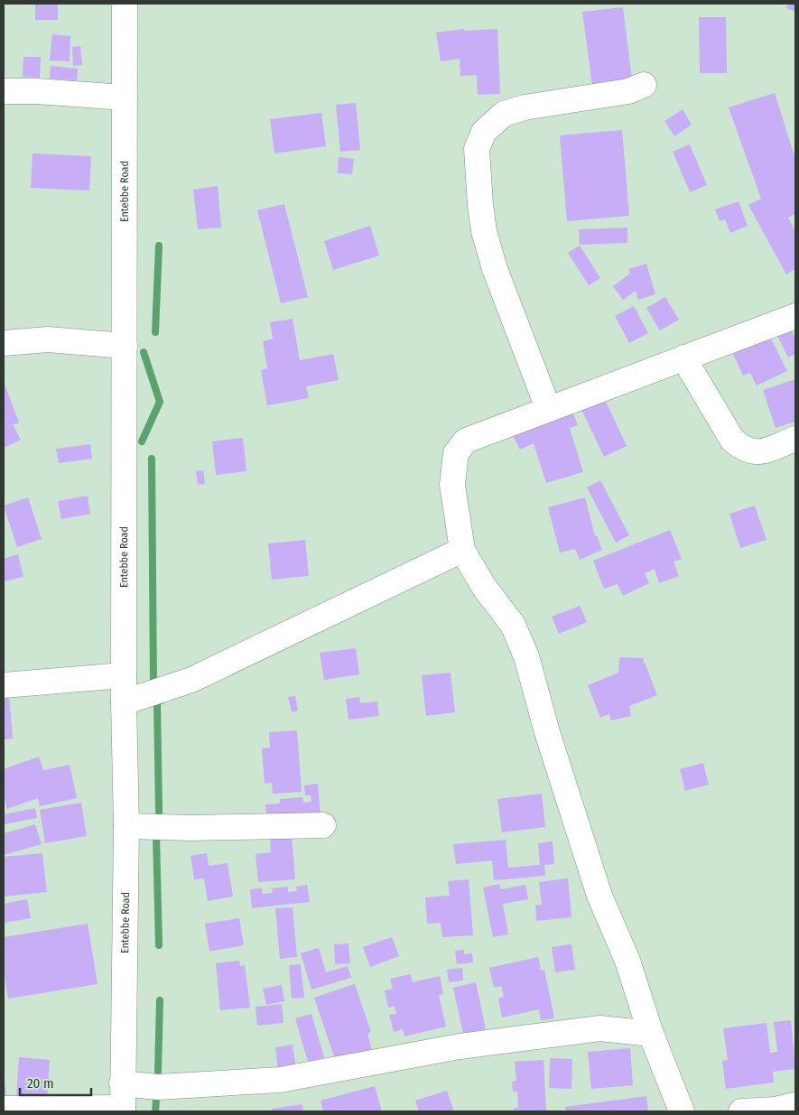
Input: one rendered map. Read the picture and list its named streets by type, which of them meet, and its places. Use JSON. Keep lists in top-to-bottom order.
{
  "streets": {
    "street": ["Entebbe Road"]
  },
  "scale_bar": "20 m"
}
